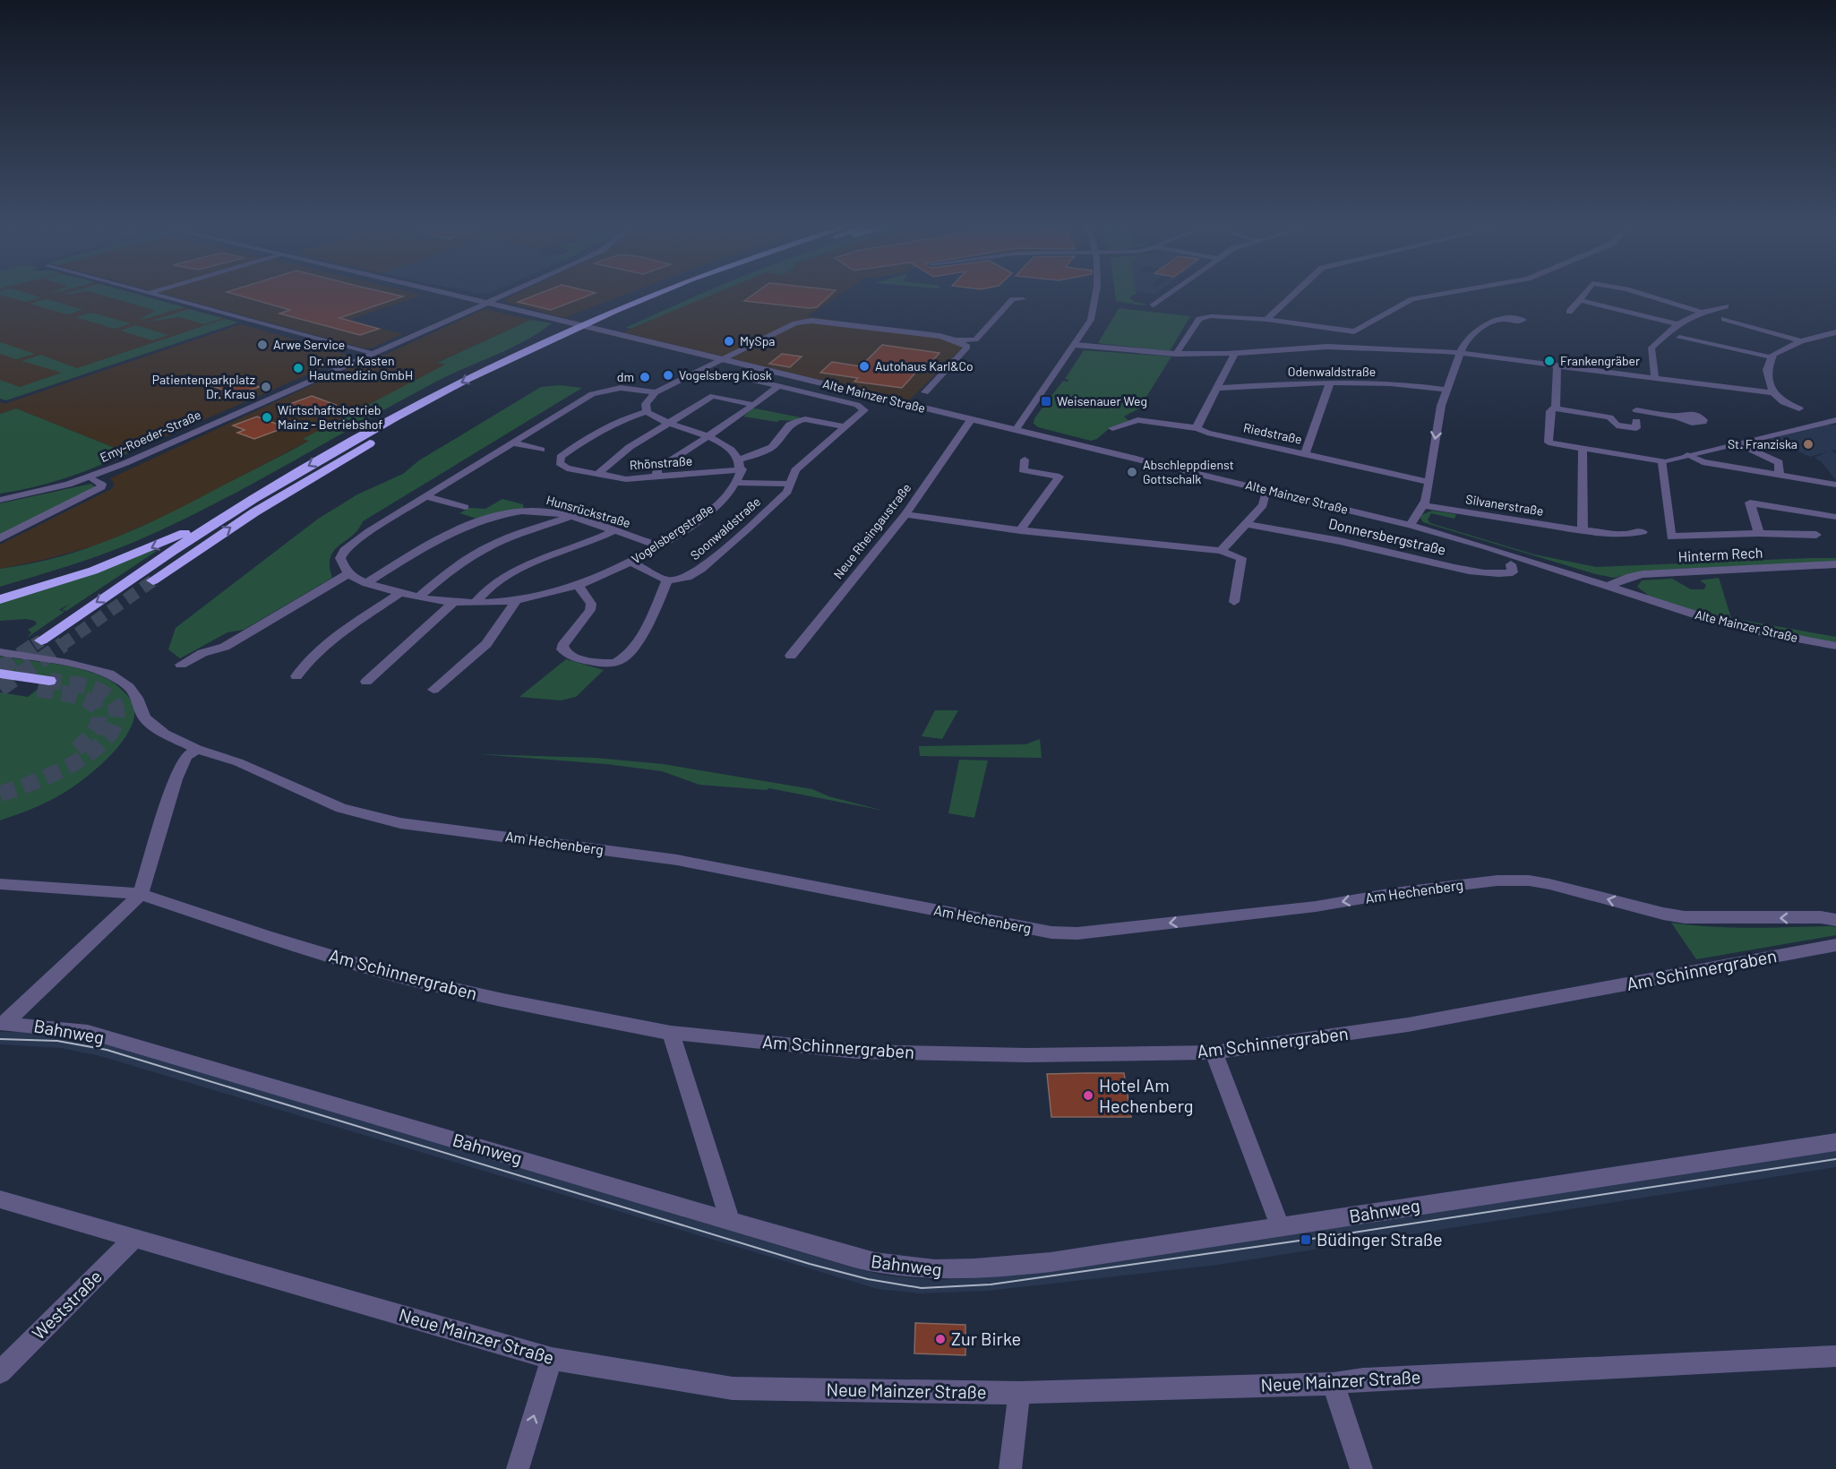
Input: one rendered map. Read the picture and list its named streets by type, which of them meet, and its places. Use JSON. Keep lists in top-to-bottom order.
{
  "streets": {
    "street": [
      "Odenwaldstraße",
      "Alte Mainzer Straße",
      "Riedstraße",
      "Emy-Roeder-Straße",
      "Rhönstraße",
      "Silvanerstraße",
      "Hunsrückstraße",
      "Soonwaldstraße",
      "Neue Rheingaustraße",
      "Vogelsbergstraße",
      "Donnersbergstraße",
      "Hinterm Rech",
      "Am Hechenberg",
      "Am Schinnergraben",
      "Bahnweg",
      "Weststraße",
      "Neue Mainzer Straße"
    ]
  },
  "crossings": [
    ["Alte Mainzer Straße", "Emy-Roeder-Straße"],
    ["Alte Mainzer Straße", "Neue Rheingaustraße"],
    ["Alte Mainzer Straße", "Hinterm Rech"],
    ["Rhönstraße", "Vogelsbergstraße"],
    ["Hunsrückstraße", "Vogelsbergstraße"],
    ["Soonwaldstraße", "Vogelsbergstraße"],
    ["Weststraße", "Neue Mainzer Straße"]
  ],
  "one_way": ["Am Hechenberg"],
  "places": {
    "other": [
      "MySpa",
      "Arwe Service",
      "Frankengräber",
      "Autohaus Karl&Co",
      "Dr. med. Kasten Hautmedizin GmbH",
      "Vogelsberg Kiosk",
      "dm",
      "Patientenparkplatz Dr. Kraus",
      "Wirtschaftsbetrieb Mainz - Betriebshof",
      "St. Franziska",
      "Abschleppdienst Gottschalk",
      "Hotel Am Hechenberg",
      "Zur Birke"
    ],
    "transit": ["Weisenauer Weg", "Büdinger Straße"]
  }
}
